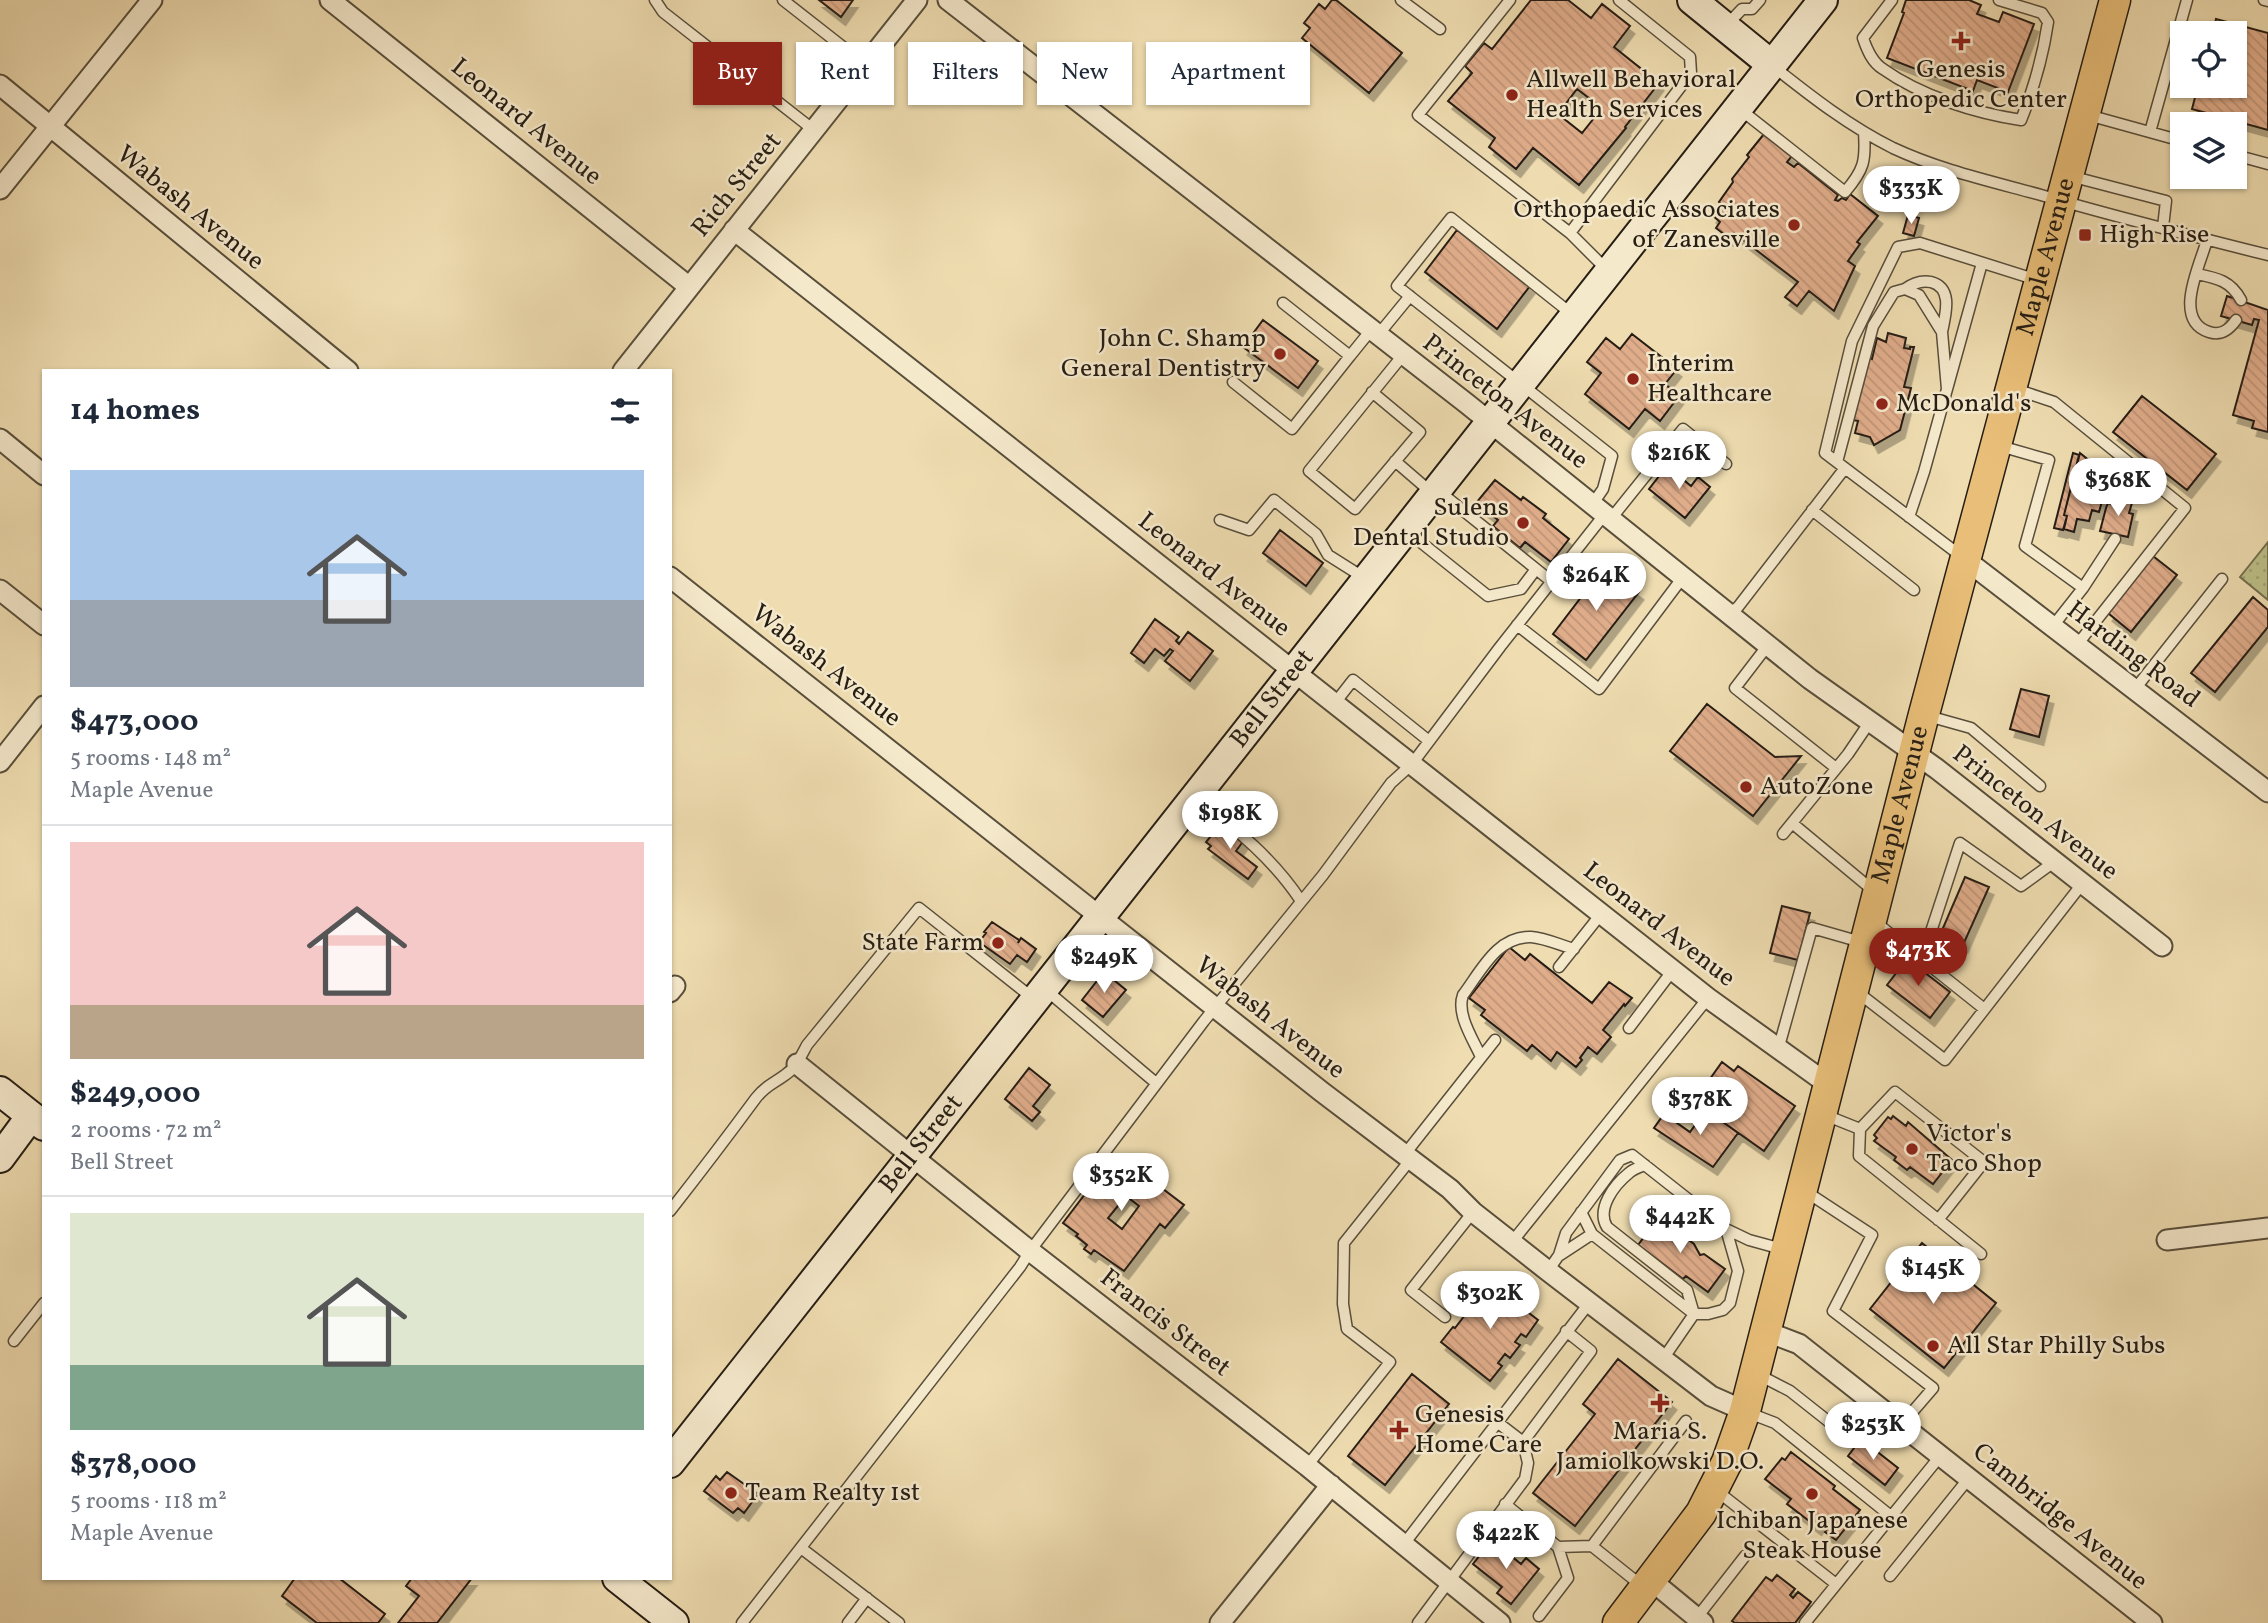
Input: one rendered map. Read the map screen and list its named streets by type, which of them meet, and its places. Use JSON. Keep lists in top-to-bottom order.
{
  "streets": {
    "main road": ["Maple Avenue"],
    "street": [
      "Leonard Avenue",
      "Rich Street",
      "Wabash Avenue",
      "Princeton Avenue",
      "Harding Road",
      "Bell Street",
      "Francis Street",
      "Cambridge Avenue"
    ]
  },
  "crossings": [
    ["Leonard Avenue", "Rich Street"],
    ["Leonard Avenue", "Maple Avenue"],
    ["Leonard Avenue", "Bell Street"],
    ["Wabash Avenue", "Maple Avenue"],
    ["Wabash Avenue", "Bell Street"],
    ["Maple Avenue", "Princeton Avenue"],
    ["Maple Avenue", "Harding Road"],
    ["Maple Avenue", "Cambridge Avenue"],
    ["Princeton Avenue", "Bell Street"],
    ["Bell Street", "Francis Street"]
  ],
  "places": {
    "health": ["Genesis Orthopedic Center", "Maria S. Jamiolkowski D.O.", "Genesis Home Care"],
    "other": [
      "Allwell Behavioral Health Services",
      "Orthopaedic Associates of Zanesville",
      "John C. Shamp General Dentistry",
      "Interim Healthcare",
      "McDonald's",
      "Sulens Dental Studio",
      "AutoZone",
      "State Farm",
      "Victor's Taco Shop",
      "All Star Philly Subs",
      "Team Realty 1st",
      "Ichiban Japanese Steak House"
    ],
    "transit": ["High Rise"]
  },
  "page": {
    "chip": [
      "Buy",
      "Rent",
      "Filters",
      "New",
      "Apartment"
    ],
    "price": [
      "$333K",
      "$216K",
      "$368K",
      "$264K",
      "$198K",
      "$473K",
      "$249K",
      "$378K",
      "$352K",
      "$442K",
      "$145K",
      "$302K",
      "$253K",
      "$422K"
    ],
    "heading": "14 homes",
    "list": [
      {
        "name": "$473,000",
        "note": "5 rooms · 148 m² · Maple Avenue"
      },
      {
        "name": "$249,000",
        "note": "2 rooms · 72 m² · Bell Street"
      },
      {
        "name": "$378,000",
        "note": "5 rooms · 118 m² · Maple Avenue"
      }
    ]
  }
}
